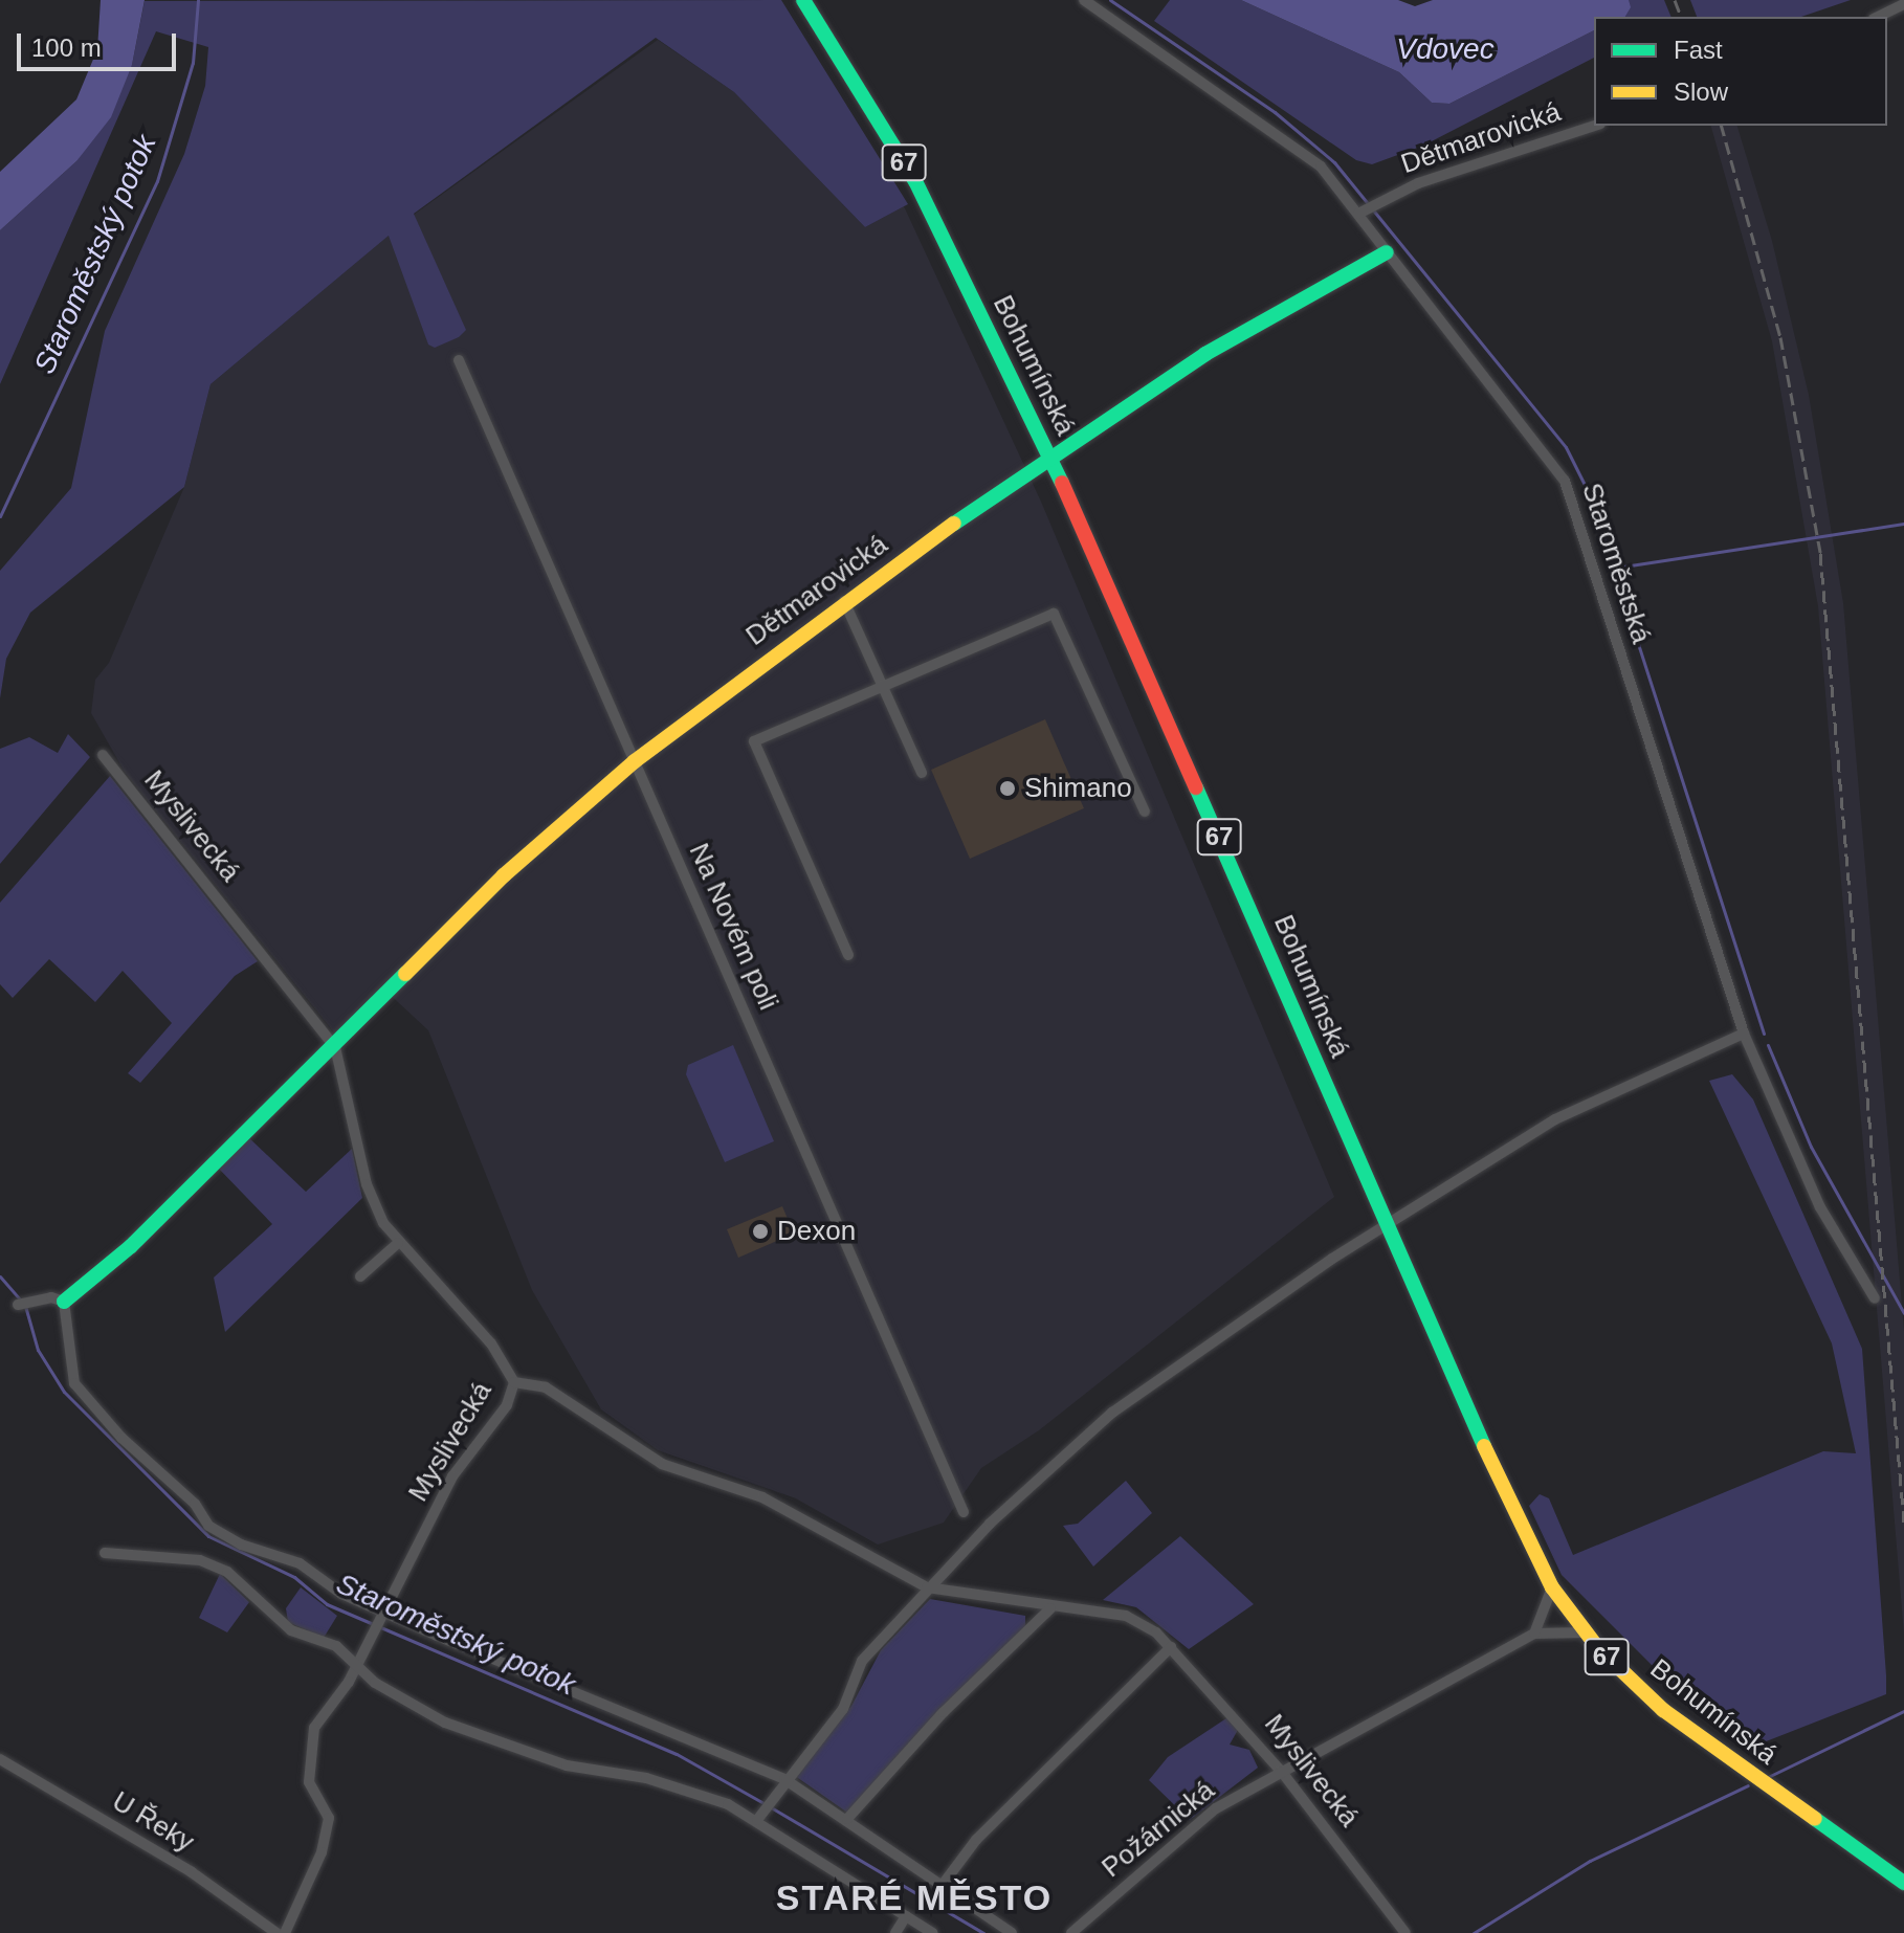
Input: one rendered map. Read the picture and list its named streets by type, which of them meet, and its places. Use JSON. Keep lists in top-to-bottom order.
{
  "streets": {
    "main road": ["Dětmarovická", "67", "Bohumínská"],
    "street": [
      "Staroměstská",
      "Myslivecká",
      "Na Novém poli",
      "U Řeky",
      "Požárnická"
    ]
  },
  "crossings": [
    ["Dětmarovická", "Bohumínská"],
    ["Dětmarovická", "Staroměstská"],
    ["Dětmarovická", "Myslivecká"],
    ["Dětmarovická", "Na Novém poli"],
    ["Myslivecká", "Požárnická"]
  ],
  "districts": ["STARÉ MĚSTO"],
  "water": ["Vdovec", "Staroměstský potok"],
  "places": ["Shimano", "Dexon"],
  "legend": ["Fast", "Slow"],
  "scale_bar": "100 m"
}
